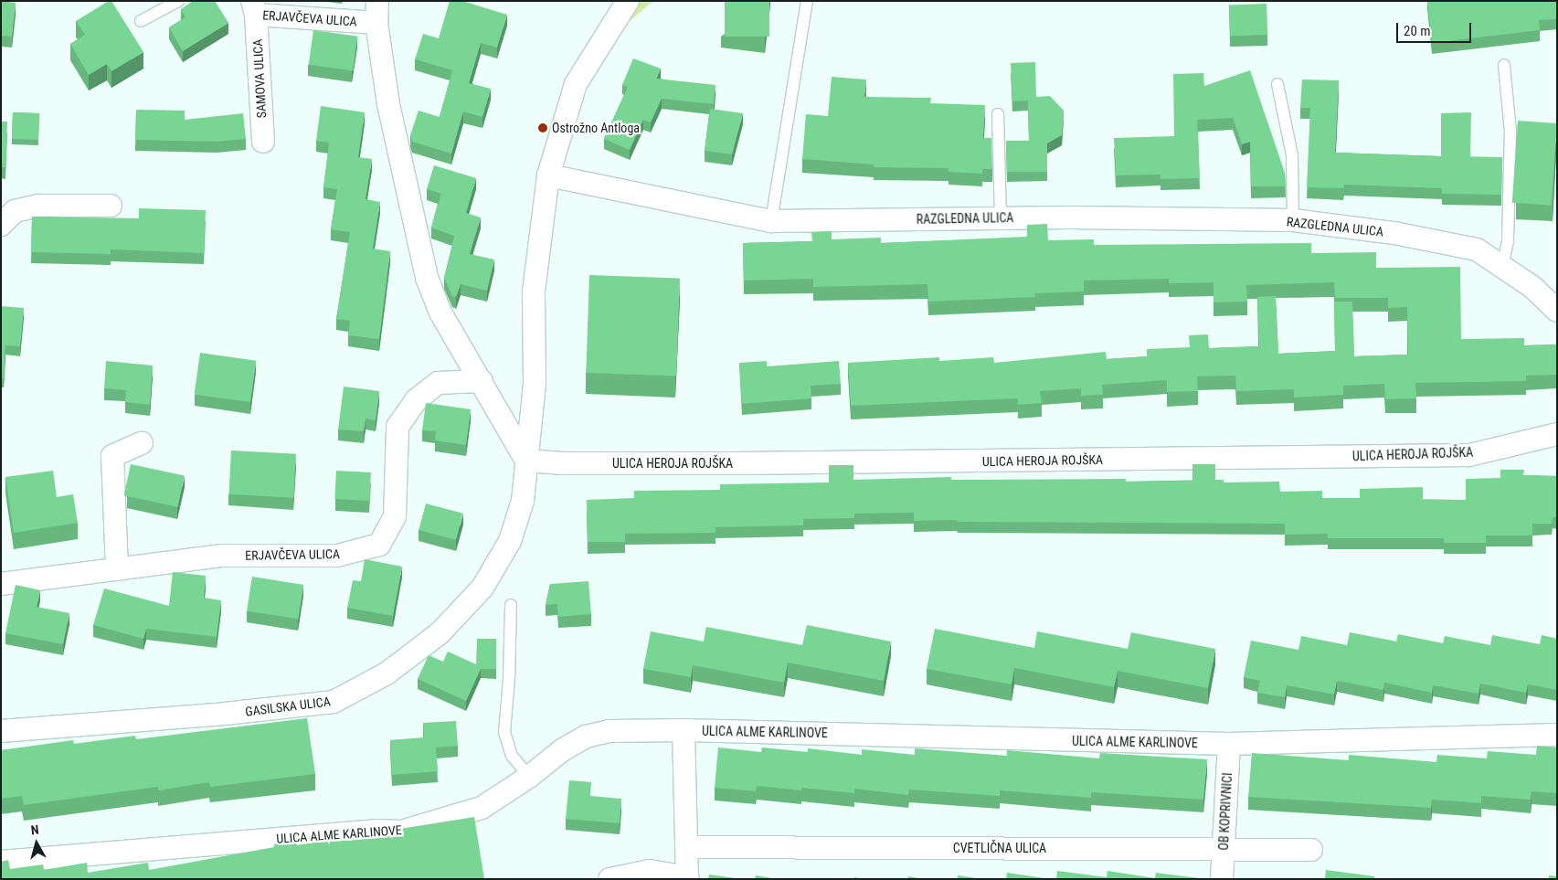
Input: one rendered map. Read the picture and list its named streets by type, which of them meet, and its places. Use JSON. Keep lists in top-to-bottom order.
{
  "streets": {
    "street": [
      "ERJAVČEVA ULICA",
      "SAMOVA ULICA",
      "RAZGLEDNA ULICA",
      "ULICA HEROJA ROJŠKA",
      "GASILSKA ULICA",
      "ULICA ALME KARLINOVE",
      "OB KOPRIVNICI",
      "CVETLIČNA ULICA"
    ]
  },
  "crossings": [
    ["ERJAVČEVA ULICA", "SAMOVA ULICA"],
    ["RAZGLEDNA ULICA", "GASILSKA ULICA"],
    ["ULICA HEROJA ROJŠKA", "GASILSKA ULICA"],
    ["ULICA ALME KARLINOVE", "OB KOPRIVNICI"],
    ["OB KOPRIVNICI", "CVETLIČNA ULICA"]
  ],
  "places": ["Ostrožno Antloga"],
  "scale_bar": "20 m",
  "north": "top"
}
